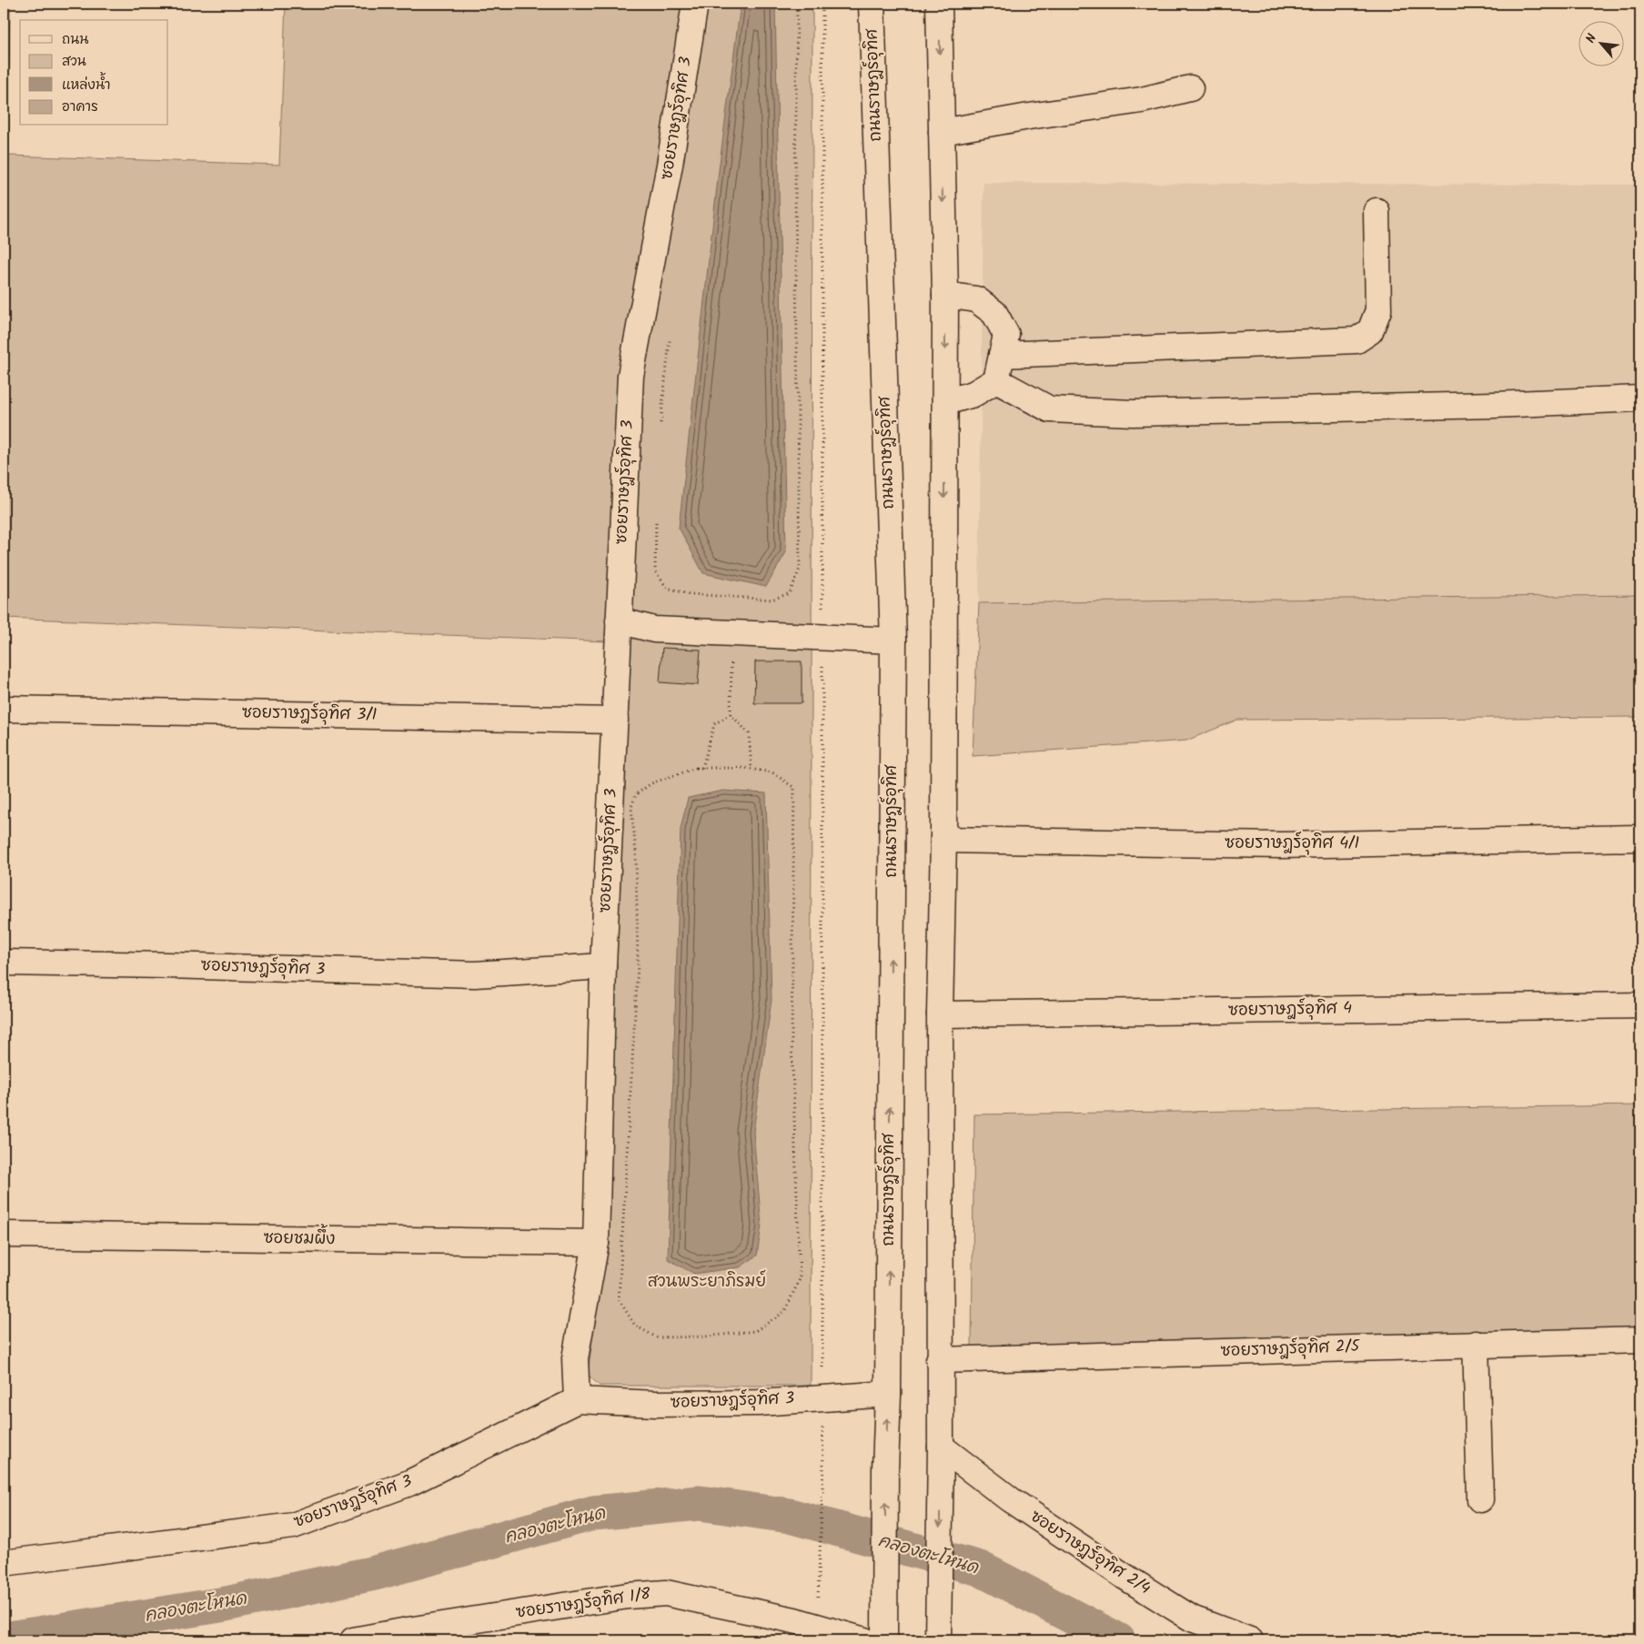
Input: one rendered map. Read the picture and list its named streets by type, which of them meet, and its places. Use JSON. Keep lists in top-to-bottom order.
{
  "streets": {
    "street": [
      "ถนนราษฎร์อุทิศ",
      "ซอยราษฎร์อุทิศ 3",
      "ซอยราษฎร์อุทิศ 3/1",
      "ซอยราษฎร์อุทิศ 4/1",
      "ซอยราษฎร์อุทิศ 4",
      "ซอยชมผึ้ง",
      "ซอยราษฎร์อุทิศ 2/5",
      "ซอยราษฎร์อุทิศ 2/4",
      "ซอยราษฎร์อุทิศ 1/8"
    ]
  },
  "crossings": [
    ["ถนนราษฎร์อุทิศ", "ซอยราษฎร์อุทิศ 3"],
    ["ซอยราษฎร์อุทิศ 3", "ซอยราษฎร์อุทิศ 3/1"],
    ["ซอยราษฎร์อุทิศ 3", "ซอยชมผึ้ง"]
  ],
  "water": ["คลองตะโหนด"],
  "parks": ["สวนพระยาภิรมย์"],
  "legend": [
    "ถนน",
    "สวน",
    "แหล่งน้ำ",
    "อาคาร"
  ],
  "north": "top left"
}
